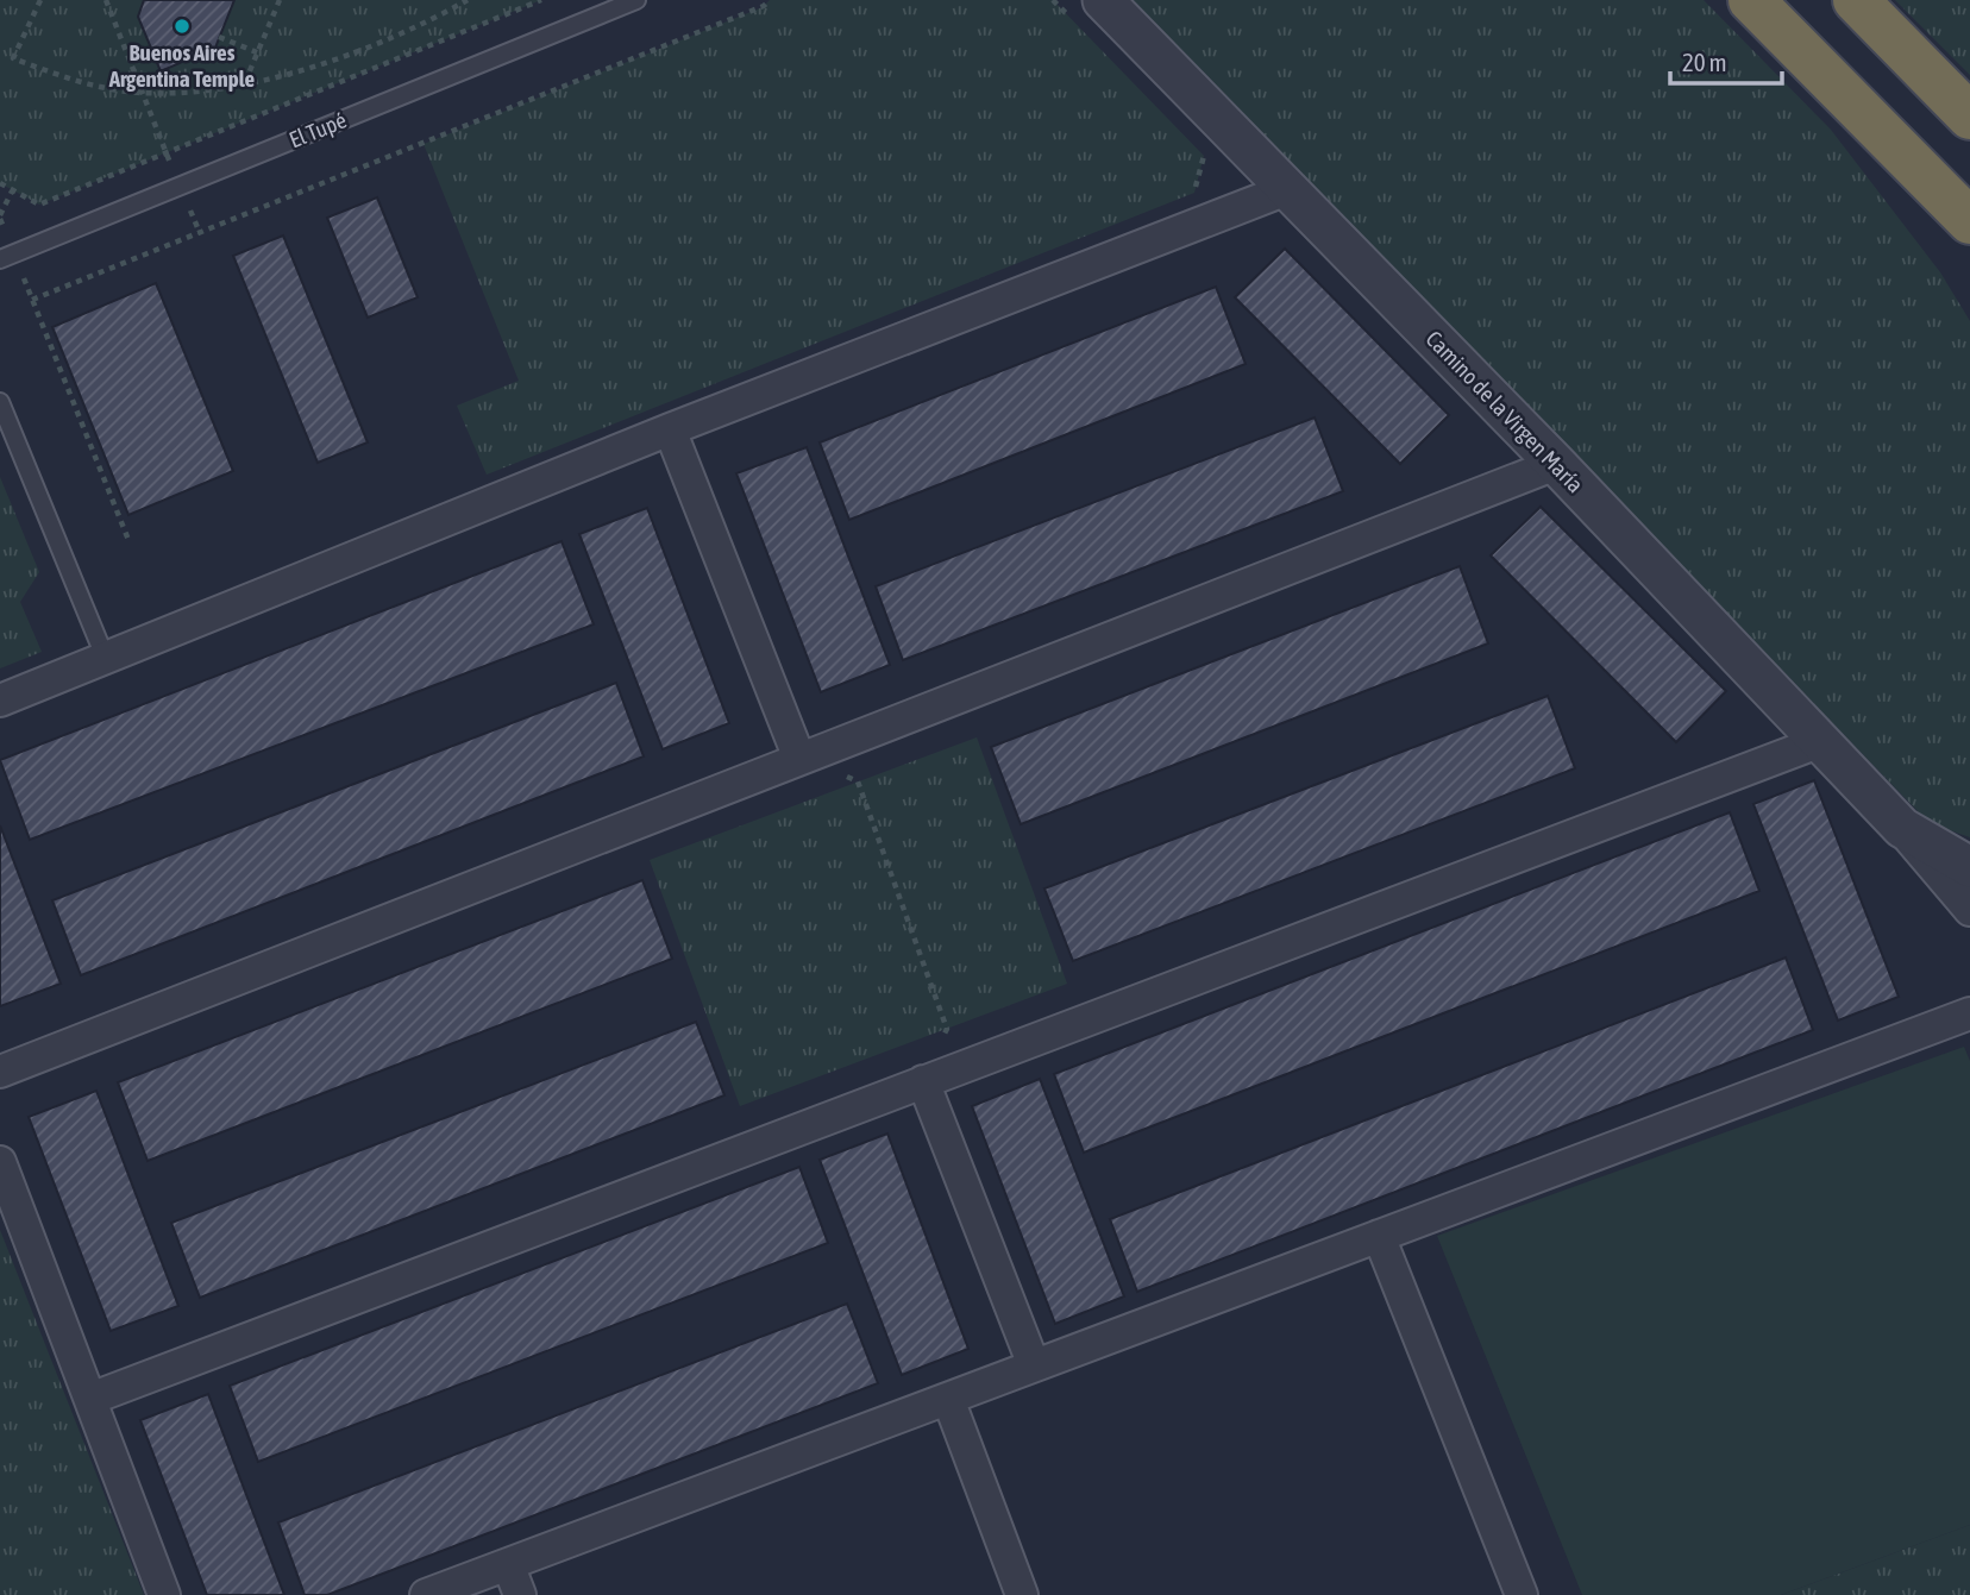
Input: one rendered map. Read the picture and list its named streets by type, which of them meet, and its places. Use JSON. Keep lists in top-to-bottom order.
{
  "streets": {
    "street": ["Camino de la Virgen María"],
    "lane": ["El Tupé"]
  },
  "places": ["Buenos Aires Argentina Temple"],
  "scale_bar": "20 m"
}
